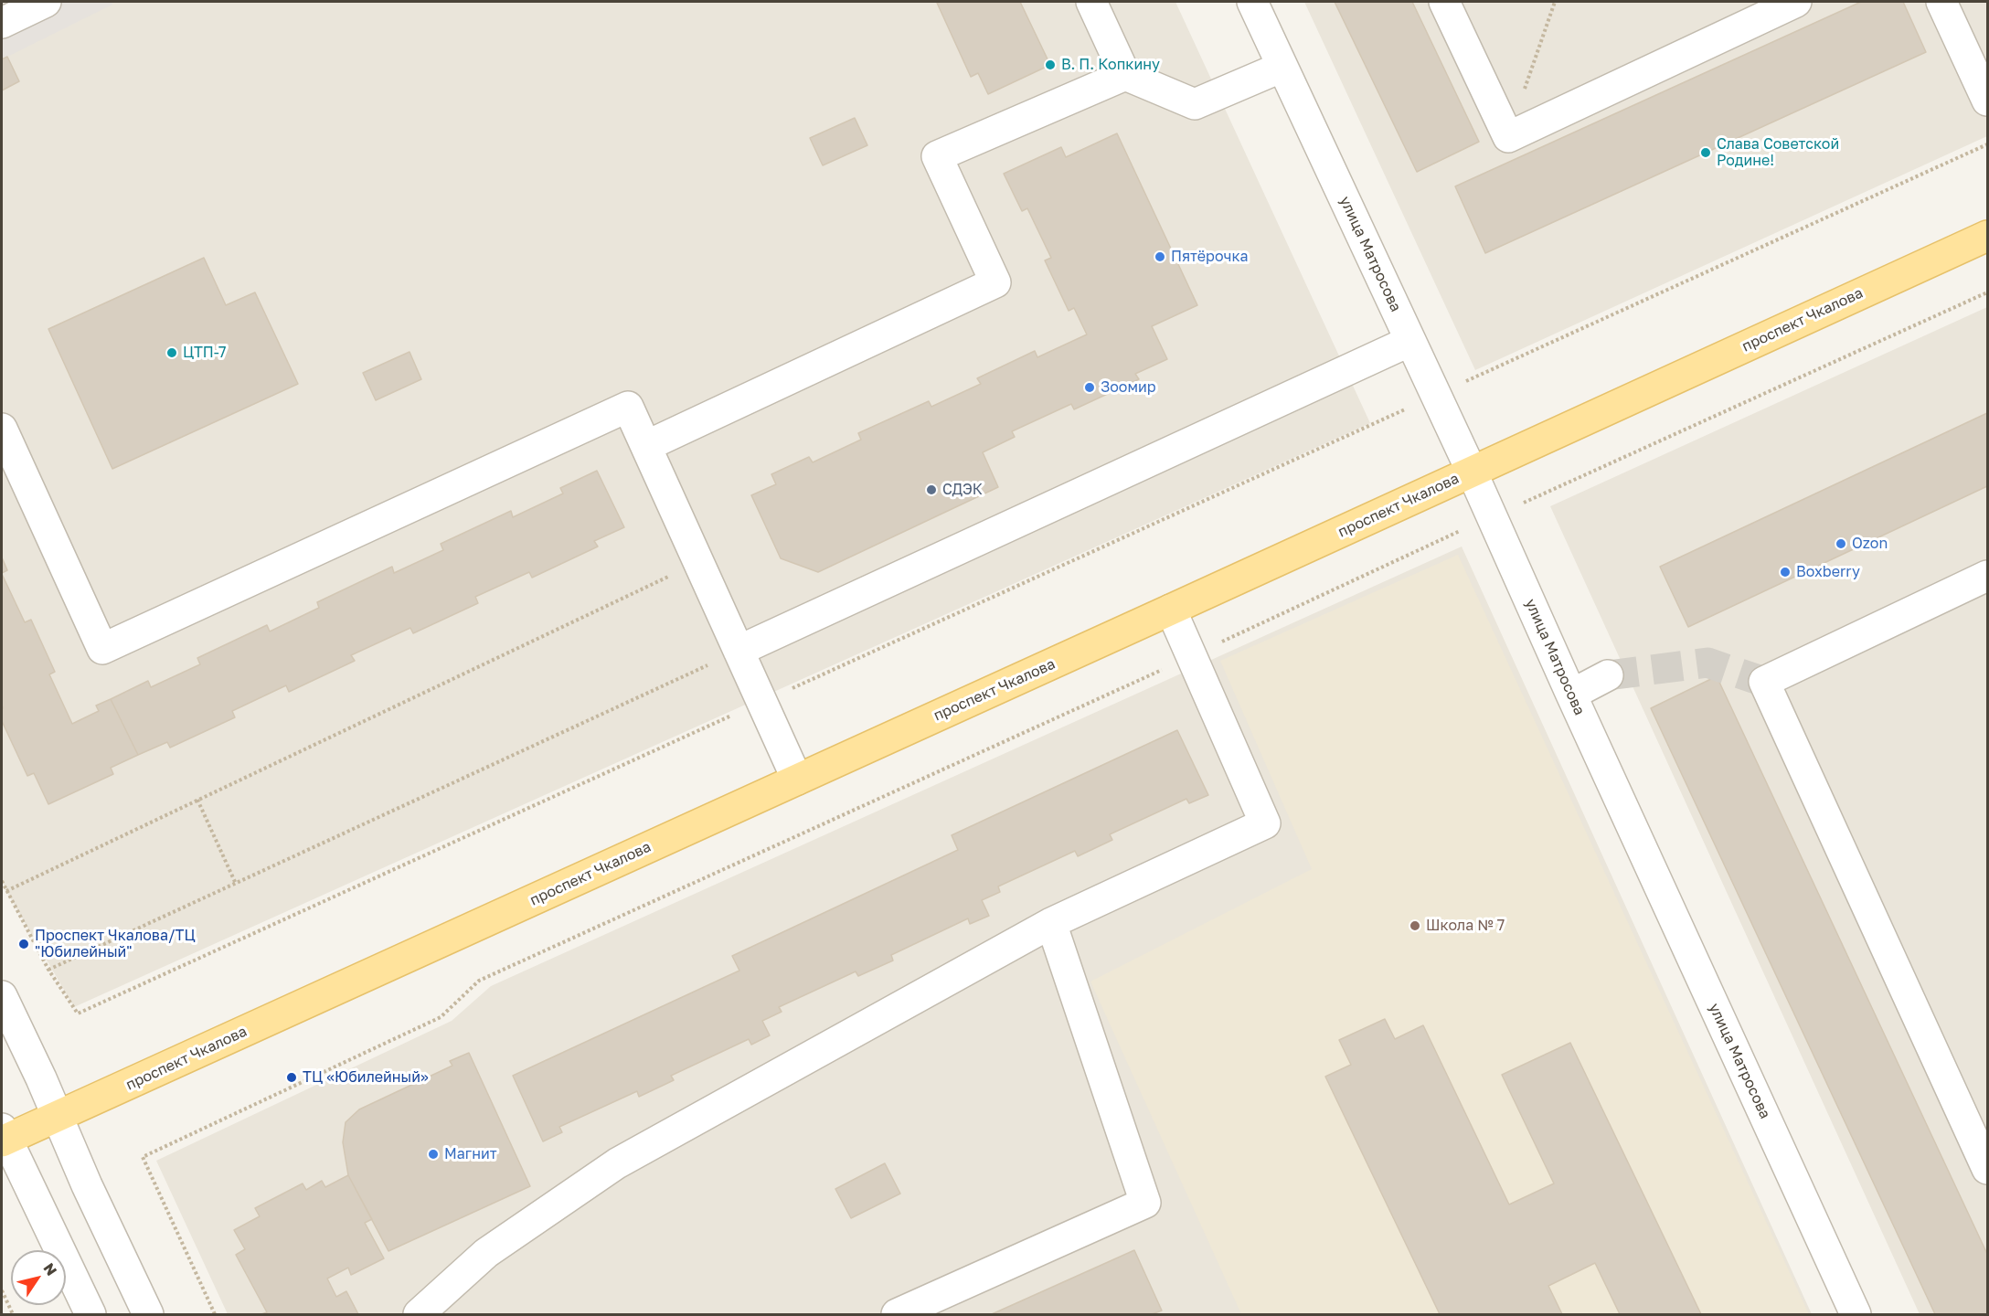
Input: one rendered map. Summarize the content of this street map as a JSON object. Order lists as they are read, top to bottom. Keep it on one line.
{"streets":{"main road":["проспект Чкалова"],"street":["улица Матросова"]},"crossings":[["улица Матросова","проспект Чкалова"]],"places":["В. П. Копкину","Слава Советской Родине!","Пятёрочка","ЦТП-7","Зоомир","СДЭК","Ozon","Boxberry","Школа № 7","Проспект Чкалова/ТЦ \"Юбилейный\"","ТЦ «Юбилейный»","Магнит"],"north":"top right"}
